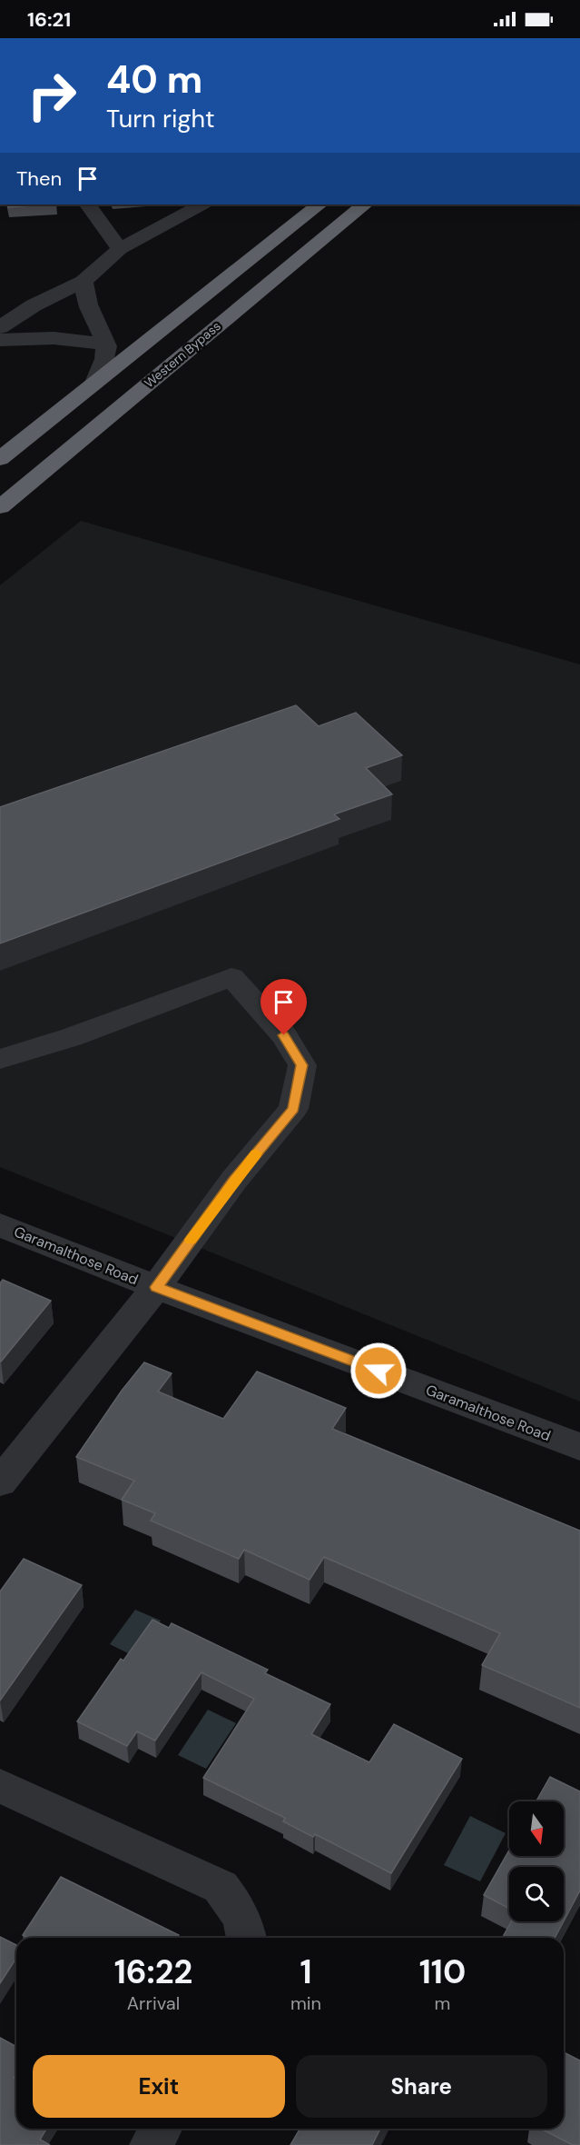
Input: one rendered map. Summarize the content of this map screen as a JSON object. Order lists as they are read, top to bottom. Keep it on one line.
{"streets":{"highway":["Western Bypass"],"street":["Garamalthose Road"]},"north":"bottom","page":{"status":"16:21","turn":["40 m","Turn right"],"then":"Then","eta":["16:22","Arrival","1","min","110","m"],"buttons":["Exit","Share"]}}
